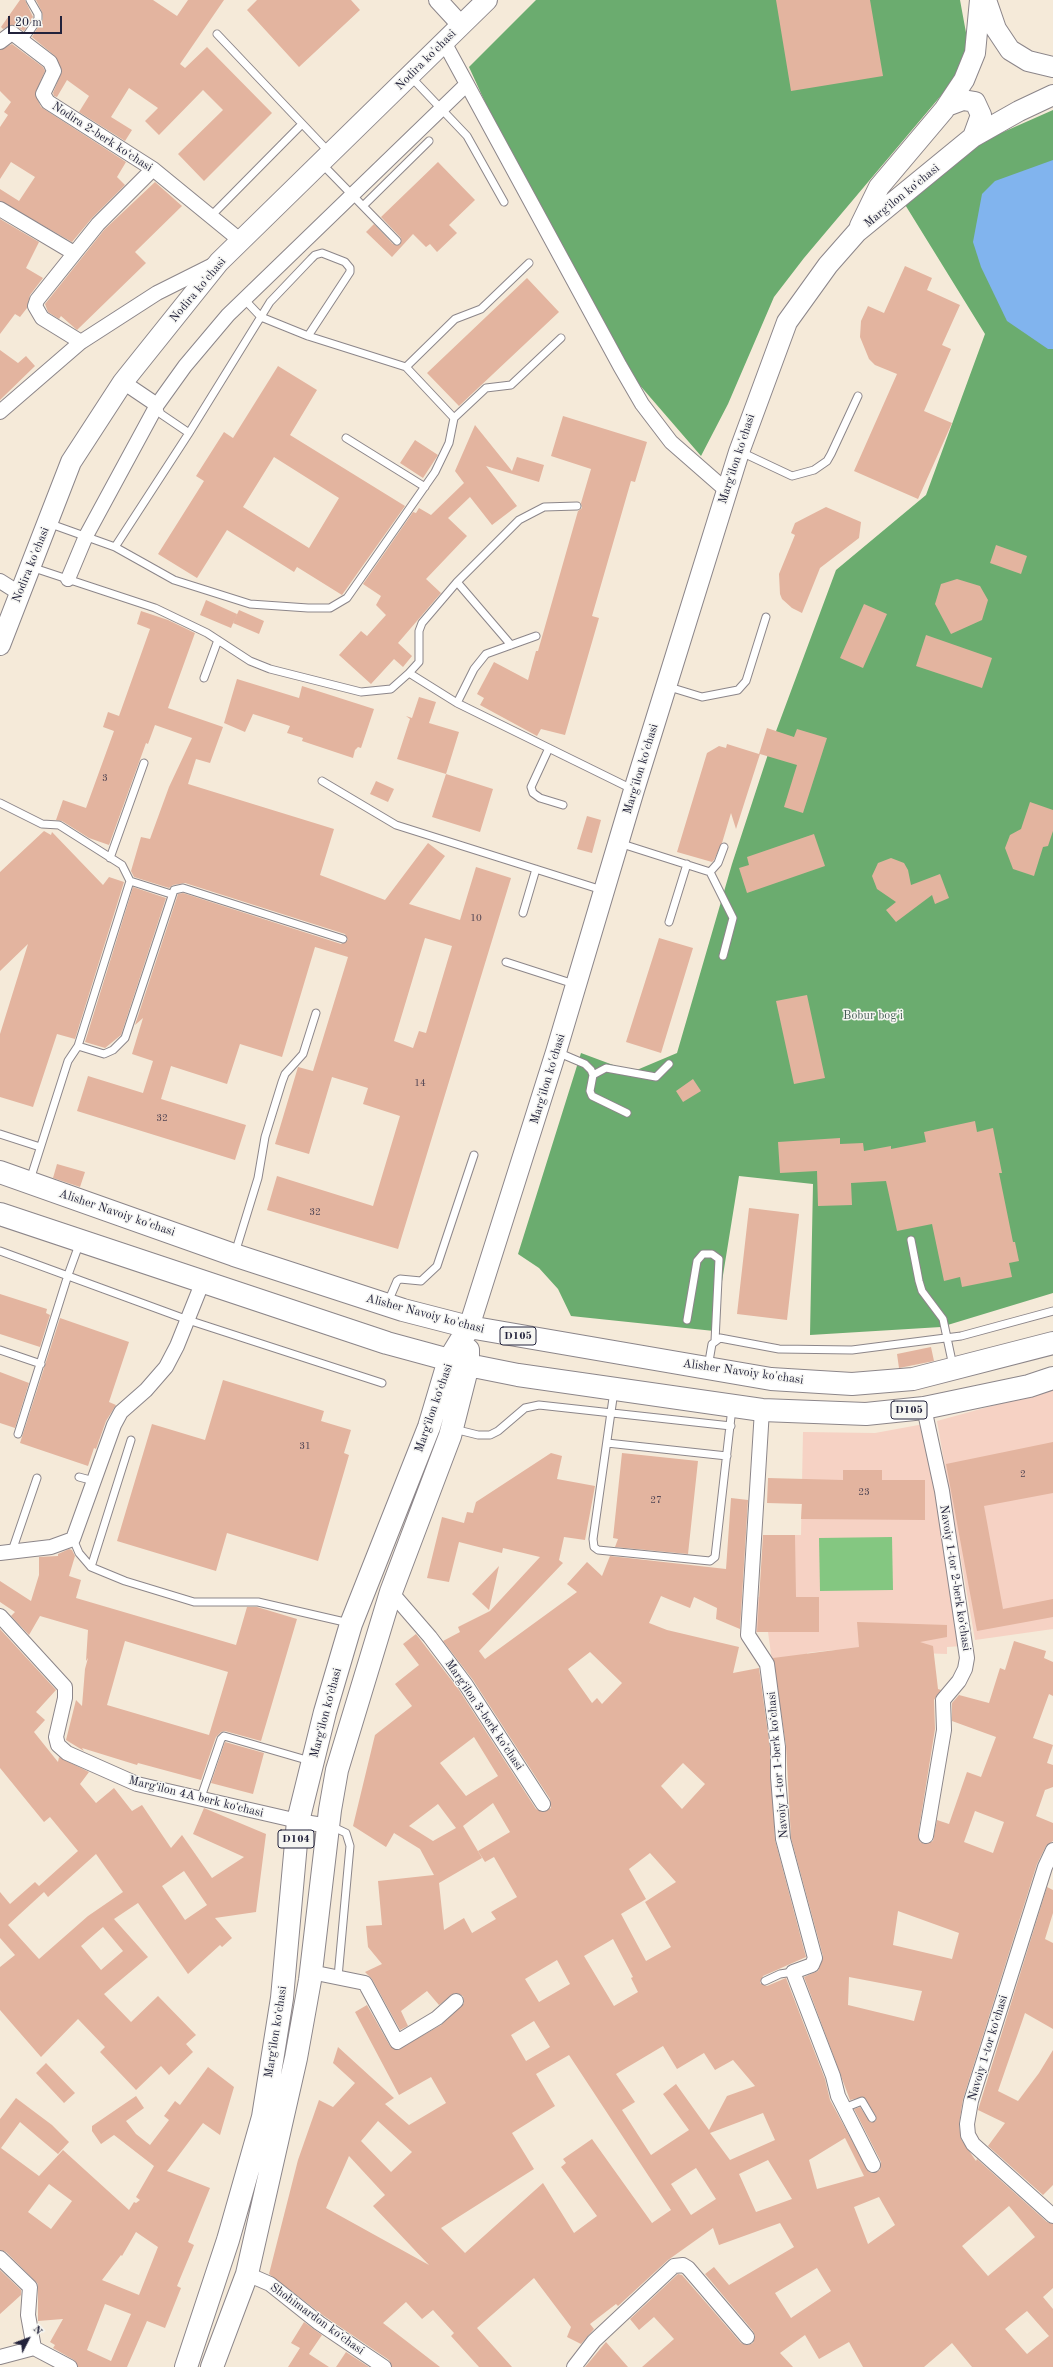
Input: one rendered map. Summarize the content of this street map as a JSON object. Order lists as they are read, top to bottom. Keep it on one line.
{"streets":{"main road":["Nodira ko'chasi","Margʻilon koʻchasi","Marg'ilon ko'chasi","Alisher Navoiy ko'chasi","D105","D104"],"street":["Nodira 2-berk koʻchasi","Navoiy 1-tor 2-berk koʻchasi","Margʻilon 3-berk koʻchasi","Navoiy 1-tor 1-berk koʻchasi","Margʻilon 4А berk koʻchasi","Navoiy 1-tor koʻchasi","Shohimardon koʻchasi"]},"crossings":[["Nodira ko'chasi","Nodira 2-berk koʻchasi"],["Margʻilon koʻchasi","Marg'ilon ko'chasi"],["Margʻilon koʻchasi","Alisher Navoiy ko'chasi"],["Margʻilon koʻchasi","D105"],["Margʻilon koʻchasi","Margʻilon 3-berk koʻchasi"],["Margʻilon koʻchasi","Margʻilon 4А berk koʻchasi"],["Margʻilon koʻchasi","Shohimardon koʻchasi"],["Marg'ilon ko'chasi","Alisher Navoiy ko'chasi"],["D105","Navoiy 1-tor 2-berk koʻchasi"],["D105","Navoiy 1-tor 1-berk koʻchasi"]],"parks":["Bobur bog'i"],"house_numbers":["3","10","14","32","32","31","2","23","27"],"scale_bar":"20 m","north":"top right"}
